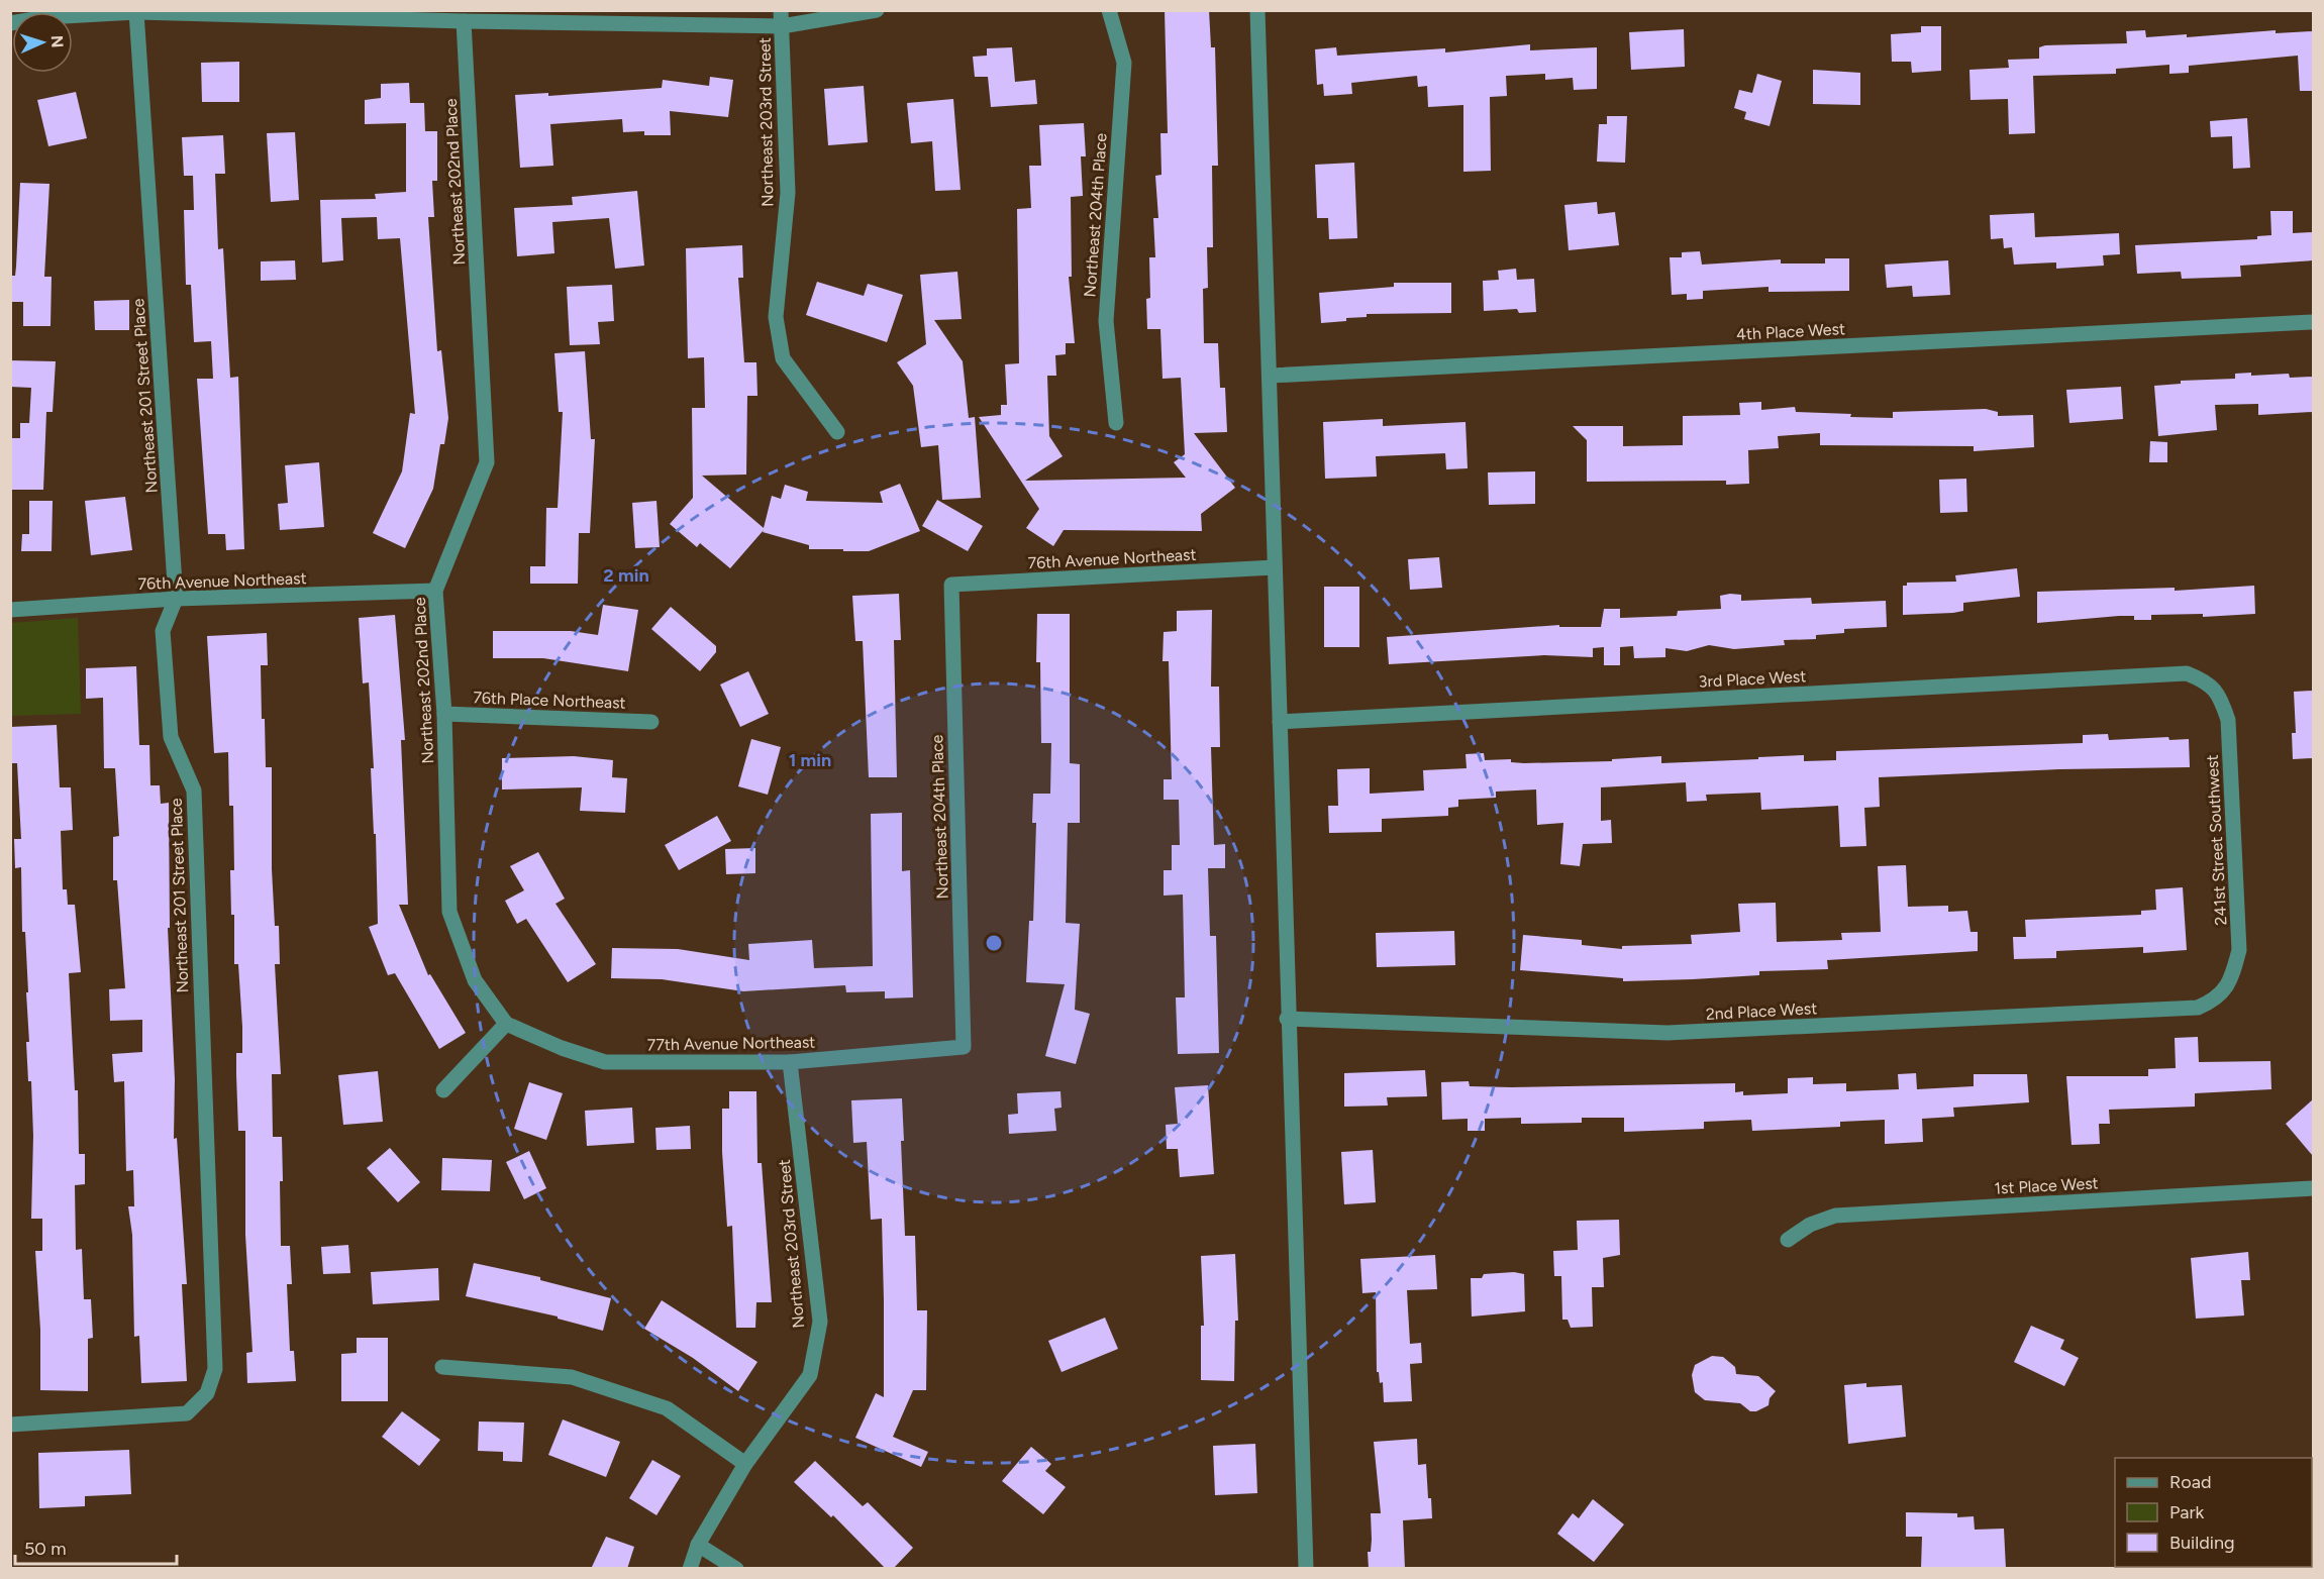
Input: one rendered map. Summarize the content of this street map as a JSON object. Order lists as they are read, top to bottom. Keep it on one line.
{"streets":{"street":["Northeast 203rd Street","Northeast 202nd Place","Northeast 204th Place","4th Place West","Northeast 201 Street Place","76th Avenue Northeast","3rd Place West","76th Place Northeast","241st Street Southwest","2nd Place West","77th Avenue Northeast","1st Place West"]},"crossings":[["Northeast 203rd Street","77th Avenue Northeast"],["Northeast 202nd Place","76th Avenue Northeast"],["Northeast 202nd Place","76th Place Northeast"],["Northeast 202nd Place","77th Avenue Northeast"],["Northeast 204th Place","76th Avenue Northeast"],["Northeast 204th Place","77th Avenue Northeast"],["Northeast 201 Street Place","76th Avenue Northeast"],["3rd Place West","241st Street Southwest"],["241st Street Southwest","2nd Place West"]],"legend":["Road","Park","Building"],"scale_bar":"50 m","north":"right","rings":["2 min","1 min"]}
